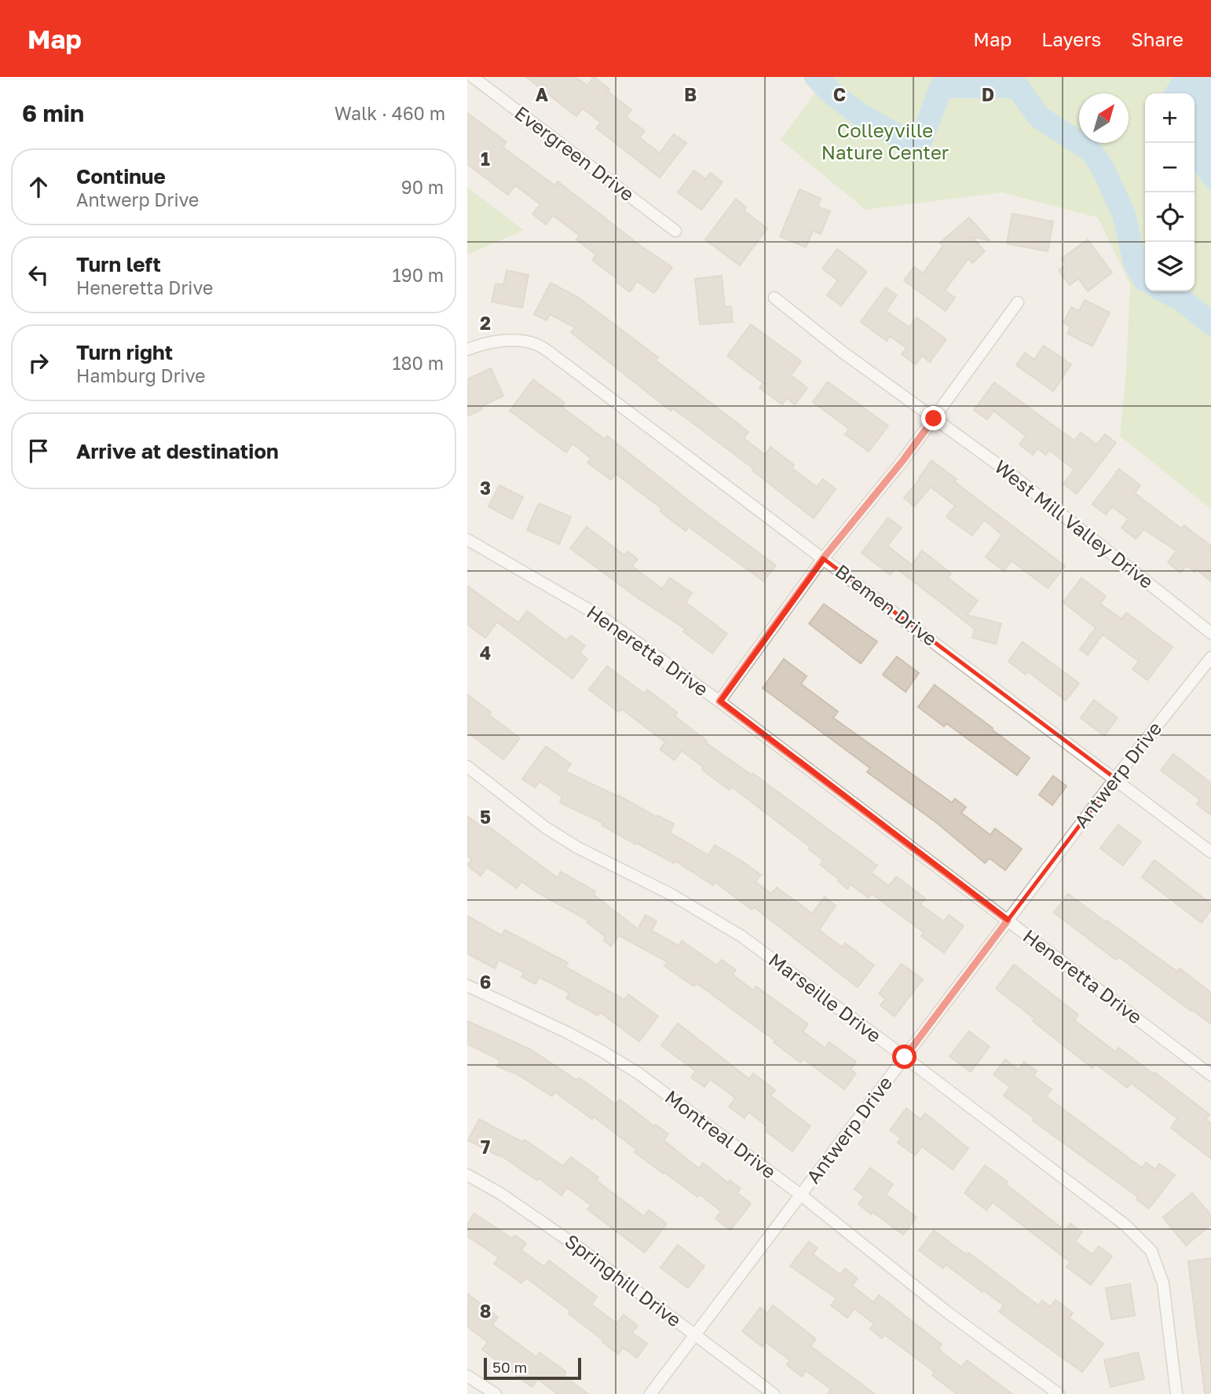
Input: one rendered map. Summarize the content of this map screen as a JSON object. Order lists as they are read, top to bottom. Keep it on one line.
{"streets":{"street":["Evergreen Drive","West Mill Valley Drive","Bremen Drive","Heneretta Drive","Antwerp Drive","Marseille Drive","Montreal Drive","Springhill Drive"]},"crossings":[["Bremen Drive","Antwerp Drive"],["Heneretta Drive","Antwerp Drive"],["Antwerp Drive","Marseille Drive"],["Antwerp Drive","Montreal Drive"],["Antwerp Drive","Springhill Drive"]],"parks":["Colleyville Nature Center"],"scale_bar":"50 m","north":"top right","page":{"header":"Map","nav":["Map","Layers","Share"],"heading":["6 min","Walk · 460 m"],"map_buttons":["+","−"],"list":[["Continue","Antwerp Drive","90 m"],["Turn left","Heneretta Drive","190 m"],["Turn right","Hamburg Drive","180 m"],"Arrive at destination"],"scale":"50 m"},"grid":{"columns":["A","B","C","D"],"rows":["1","2","3","4","5","6","7","8"]}}
